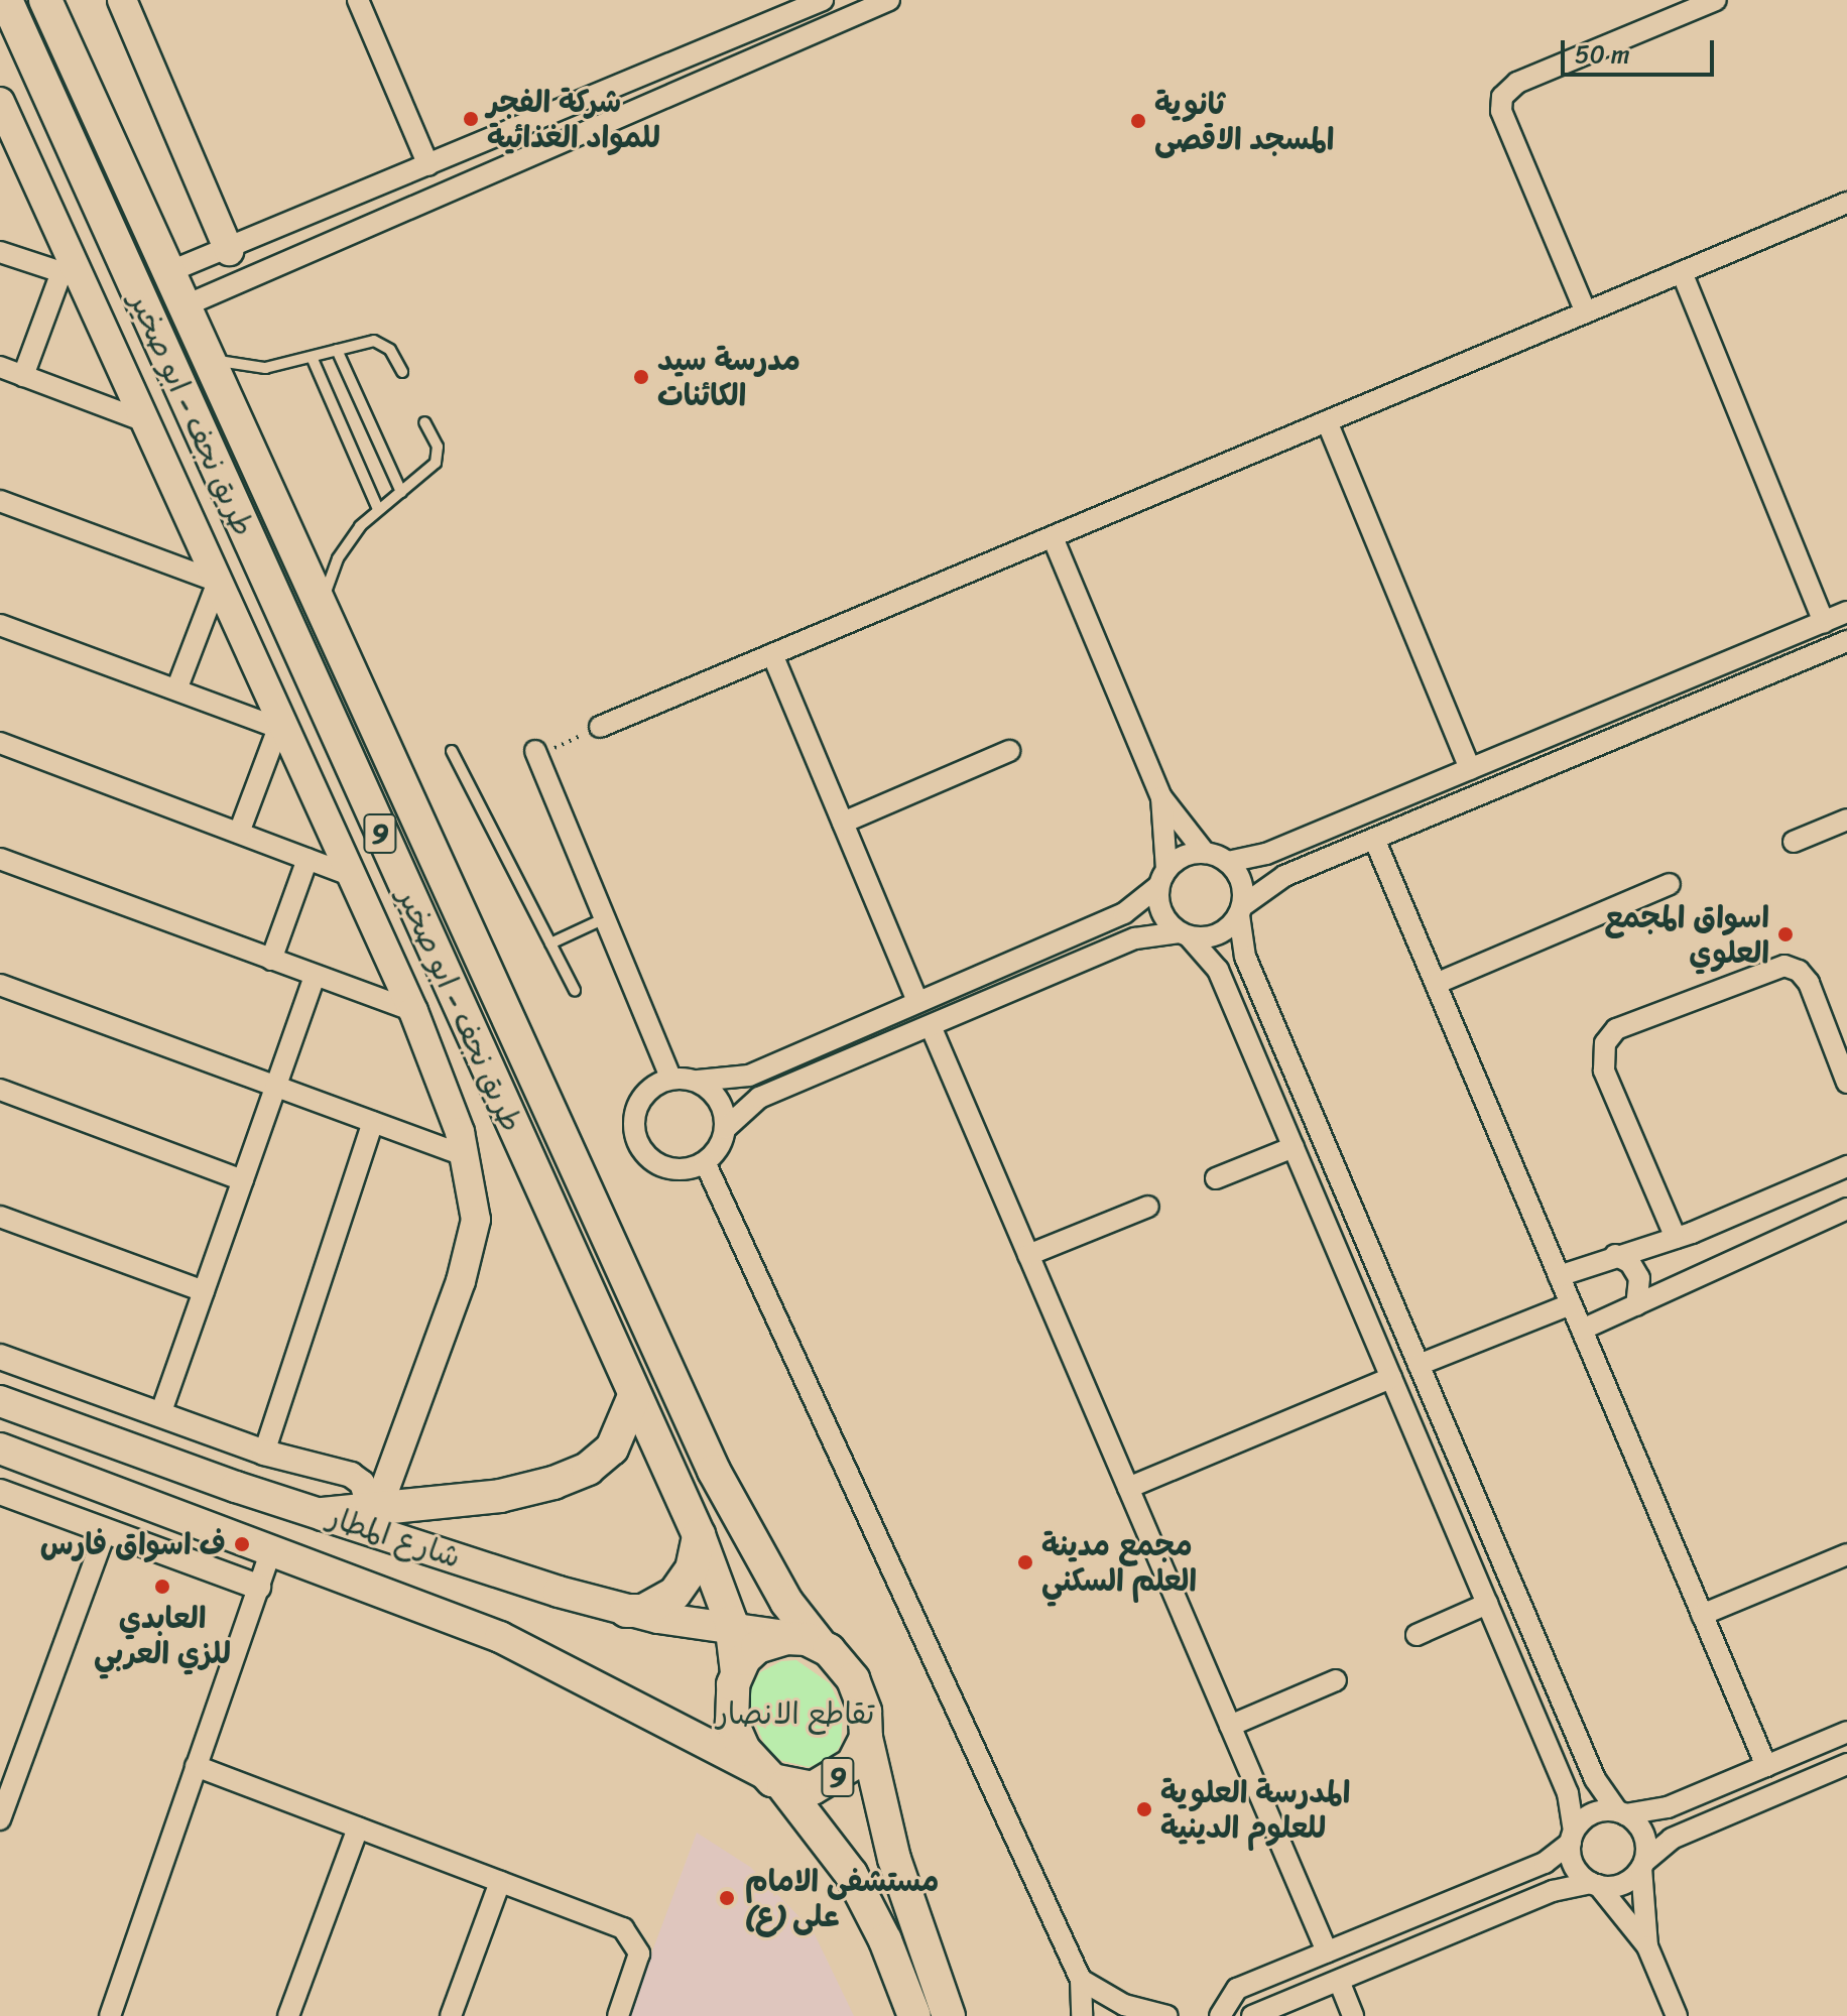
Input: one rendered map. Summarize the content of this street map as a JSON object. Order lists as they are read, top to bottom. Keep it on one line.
{"streets":{"highway":["طريق نجف - ابو صخير","9"],"main road":["شارع المطار"]},"crossings":[["طريق نجف - ابو صخير","9"],["طريق نجف - ابو صخير","شارع المطار"],["9","شارع المطار"]],"parks":["تقاطع الانصار"],"places":["شركة الفجر للمواد الغذائية","ثانوية المسجد الاقصى","مدرسة سيد الكائنات","اسواق المجمع العلوي","ف اسواق فارس","مجمع مدينة العلم السكني","العابدي للزي العربي","المدرسة العلوية للعلوم الدينية","مستشفی الامام علی (ع)"],"scale_bar":"50 m"}
